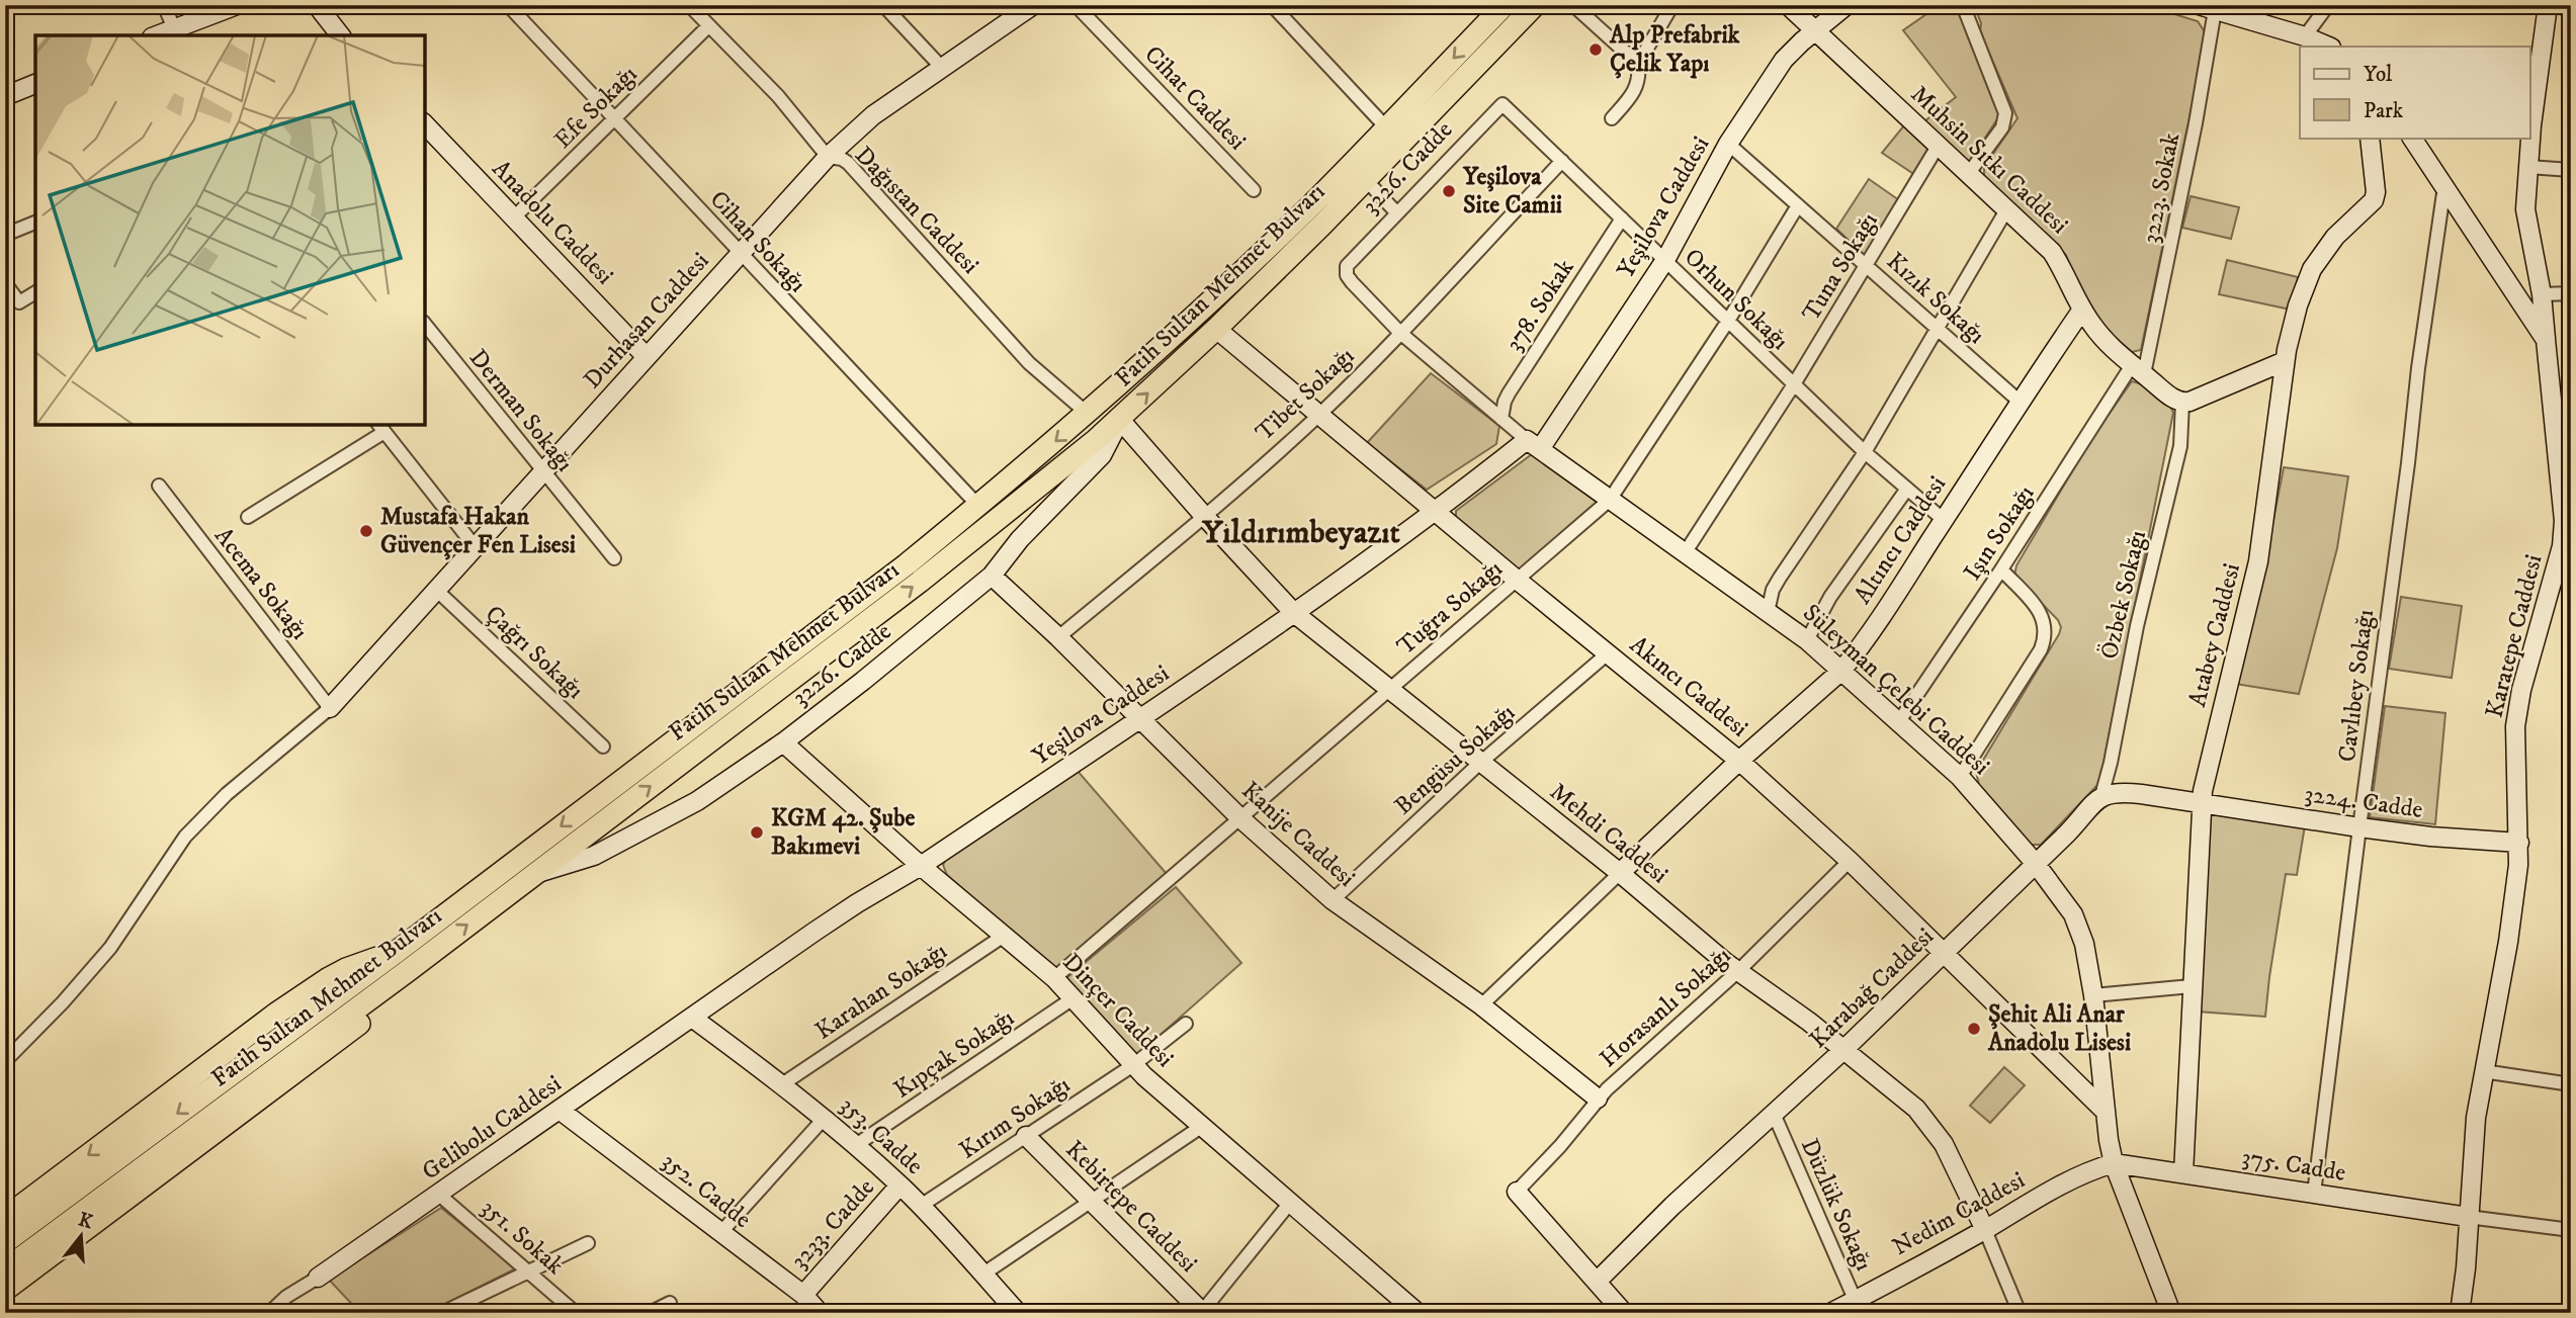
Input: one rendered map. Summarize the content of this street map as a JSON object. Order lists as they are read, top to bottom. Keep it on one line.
{"streets":{"highway":["Fatih Sultan Mehmet Bulvarı"],"street":["Cihat Caddesi","Efe Sokağı","Muhsin Sıtkı Caddesi","3226. Cadde","3223. Sokak","Yeşilova Caddesi","Dağıstan Caddesi","Anadolu Caddesi","Cihan Sokağı","Tuna Sokağı","Kızık Sokağı","Orhun Sokağı","378. Sokak","Durhasan Caddesi","Tibet Sokağı","Derman Sokağı","Işın Sokağı","Altıncı Caddesi","Acema Sokağı","Özbek Sokağı","Tuğra Sokağı","Atabey Caddesi","Karatepe Caddesi","Çağrı Sokağı","Cavlıbey Sokağı","Akıncı Caddesi","Süleyman Çelebi Caddesi","Bengüsu Sokağı","3224. Cadde","Mehdi Caddesi","Kanije Caddesi","Karabağ Caddesi","Karahan Sokağı","Horasanlı Sokağı","Dinçer Caddesi","Kıpçak Sokağı","Kırım Sokağı","Gelibolu Caddesi","353. Cadde","375. Cadde","352. Cadde","Düzlük Sokağı","Kebirtepe Caddesi","Nedim Caddesi","3233. Cadde","351. Sokak"]},"crossings":[["Efe Sokağı","Dağıstan Caddesi"],["Efe Sokağı","Anadolu Caddesi"],["Efe Sokağı","Cihan Sokağı"],["Muhsin Sıtkı Caddesi","3223. Sokak"],["Muhsin Sıtkı Caddesi","Yeşilova Caddesi"],["Muhsin Sıtkı Caddesi","Tuna Sokağı"],["Muhsin Sıtkı Caddesi","Işın Sokağı"],["Muhsin Sıtkı Caddesi","Altıncı Caddesi"],["Muhsin Sıtkı Caddesi","Özbek Sokağı"],["3226. Cadde","Fatih Sultan Mehmet Bulvarı"],["3226. Cadde","Orhun Sokağı"],["3226. Cadde","Süleyman Çelebi Caddesi"],["3226. Cadde","Mehdi Caddesi"],["3226. Cadde","Kanije Caddesi"],["3226. Cadde","Dinçer Caddesi"],["3223. Sokak","Işın Sokağı"],["Yeşilova Caddesi","Kızık Sokağı"],["Yeşilova Caddesi","Orhun Sokağı"],["Yeşilova Caddesi","Akıncı Caddesi"],["Yeşilova Caddesi","Süleyman Çelebi Caddesi"],["Yeşilova Caddesi","Mehdi Caddesi"],["Yeşilova Caddesi","Kanije Caddesi"],["Yeşilova Caddesi","Dinçer Caddesi"],["Yeşilova Caddesi","Gelibolu Caddesi"],["Yeşilova Caddesi","353. Cadde"],["Dağıstan Caddesi","Fatih Sultan Mehmet Bulvarı"],["Dağıstan Caddesi","Durhasan Caddesi"],["Anadolu Caddesi","Durhasan Caddesi"],["Cihan Sokağı","Fatih Sultan Mehmet Bulvarı"],["Cihan Sokağı","Durhasan Caddesi"],["Tuna Sokağı","Kızık Sokağı"],["Tuna Sokağı","Orhun Sokağı"],["Tuna Sokağı","Süleyman Çelebi Caddesi"],["Fatih Sultan Mehmet Bulvarı","Akıncı Caddesi"],["Fatih Sultan Mehmet Bulvarı","Mehdi Caddesi"],["Kızık Sokağı","Altıncı Caddesi"],["Kızık Sokağı","Tuğra Sokağı"],["Orhun Sokağı","378. Sokak"],["Orhun Sokağı","Tibet Sokağı"],["Orhun Sokağı","Altıncı Caddesi"],["Orhun Sokağı","Tuğra Sokağı"],["378. Sokak","Süleyman Çelebi Caddesi"],["Durhasan Caddesi","Derman Sokağı"],["Durhasan Caddesi","Acema Sokağı"],["Durhasan Caddesi","Çağrı Sokağı"],["Tibet Sokağı","Akıncı Caddesi"],["Tibet Sokağı","Süleyman Çelebi Caddesi"],["Tibet Sokağı","Mehdi Caddesi"],["Tibet Sokağı","Kanije Caddesi"],["Işın Sokağı","Süleyman Çelebi Caddesi"],["Altıncı Caddesi","Akıncı Caddesi"],["Altıncı Caddesi","Süleyman Çelebi Caddesi"],["Altıncı Caddesi","Mehdi Caddesi"],["Altıncı Caddesi","Kanije Caddesi"],["Özbek Sokağı","Karabağ Caddesi"],["Tuğra Sokağı","Akıncı Caddesi"],["Tuğra Sokağı","Süleyman Çelebi Caddesi"],["Tuğra Sokağı","Mehdi Caddesi"],["Tuğra Sokağı","Kanije Caddesi"],["Tuğra Sokağı","Dinçer Caddesi"],["Atabey Caddesi","3224. Cadde"],["Atabey Caddesi","375. Cadde"],["Karatepe Caddesi","Cavlıbey Sokağı"],["Karatepe Caddesi","3224. Cadde"],["Karatepe Caddesi","375. Cadde"],["Cavlıbey Sokağı","3224. Cadde"],["Cavlıbey Sokağı","375. Cadde"],["Akıncı Caddesi","Süleyman Çelebi Caddesi"],["Akıncı Caddesi","Bengüsu Sokağı"],["Akıncı Caddesi","Karabağ Caddesi"],["Akıncı Caddesi","Horasanlı Sokağı"],["Süleyman Çelebi Caddesi","Karabağ Caddesi"],["Süleyman Çelebi Caddesi","375. Cadde"],["Süleyman Çelebi Caddesi","Nedim Caddesi"],["Bengüsu Sokağı","Mehdi Caddesi"],["Bengüsu Sokağı","Kanije Caddesi"],["Mehdi Caddesi","Karabağ Caddesi"],["Mehdi Caddesi","Horasanlı Sokağı"],["Mehdi Caddesi","Nedim Caddesi"],["Kanije Caddesi","Horasanlı Sokağı"],["Karabağ Caddesi","Düzlük Sokağı"],["Karahan Sokağı","Dinçer Caddesi"],["Karahan Sokağı","353. Cadde"],["Dinçer Caddesi","Kıpçak Sokağı"],["Dinçer Caddesi","Kırım Sokağı"],["Kıpçak Sokağı","353. Cadde"],["Kırım Sokağı","353. Cadde"],["Kırım Sokağı","Kebirtepe Caddesi"],["Gelibolu Caddesi","353. Cadde"],["Gelibolu Caddesi","352. Cadde"],["Gelibolu Caddesi","351. Sokak"],["353. Cadde","3233. Cadde"],["375. Cadde","Nedim Caddesi"],["352. Cadde","3233. Cadde"],["Düzlük Sokağı","Nedim Caddesi"]],"districts":["Yıldırımbeyazıt"],"places":["Alp Prefabrik Çelik Yapı","Yeşilova Site Camii","Mustafa Hakan Güvençer Fen Lisesi","KGM 42. Şube Bakımevi","Şehit Ali Anar Anadolu Lisesi"],"legend":["Yol","Park"],"north":"top"}
